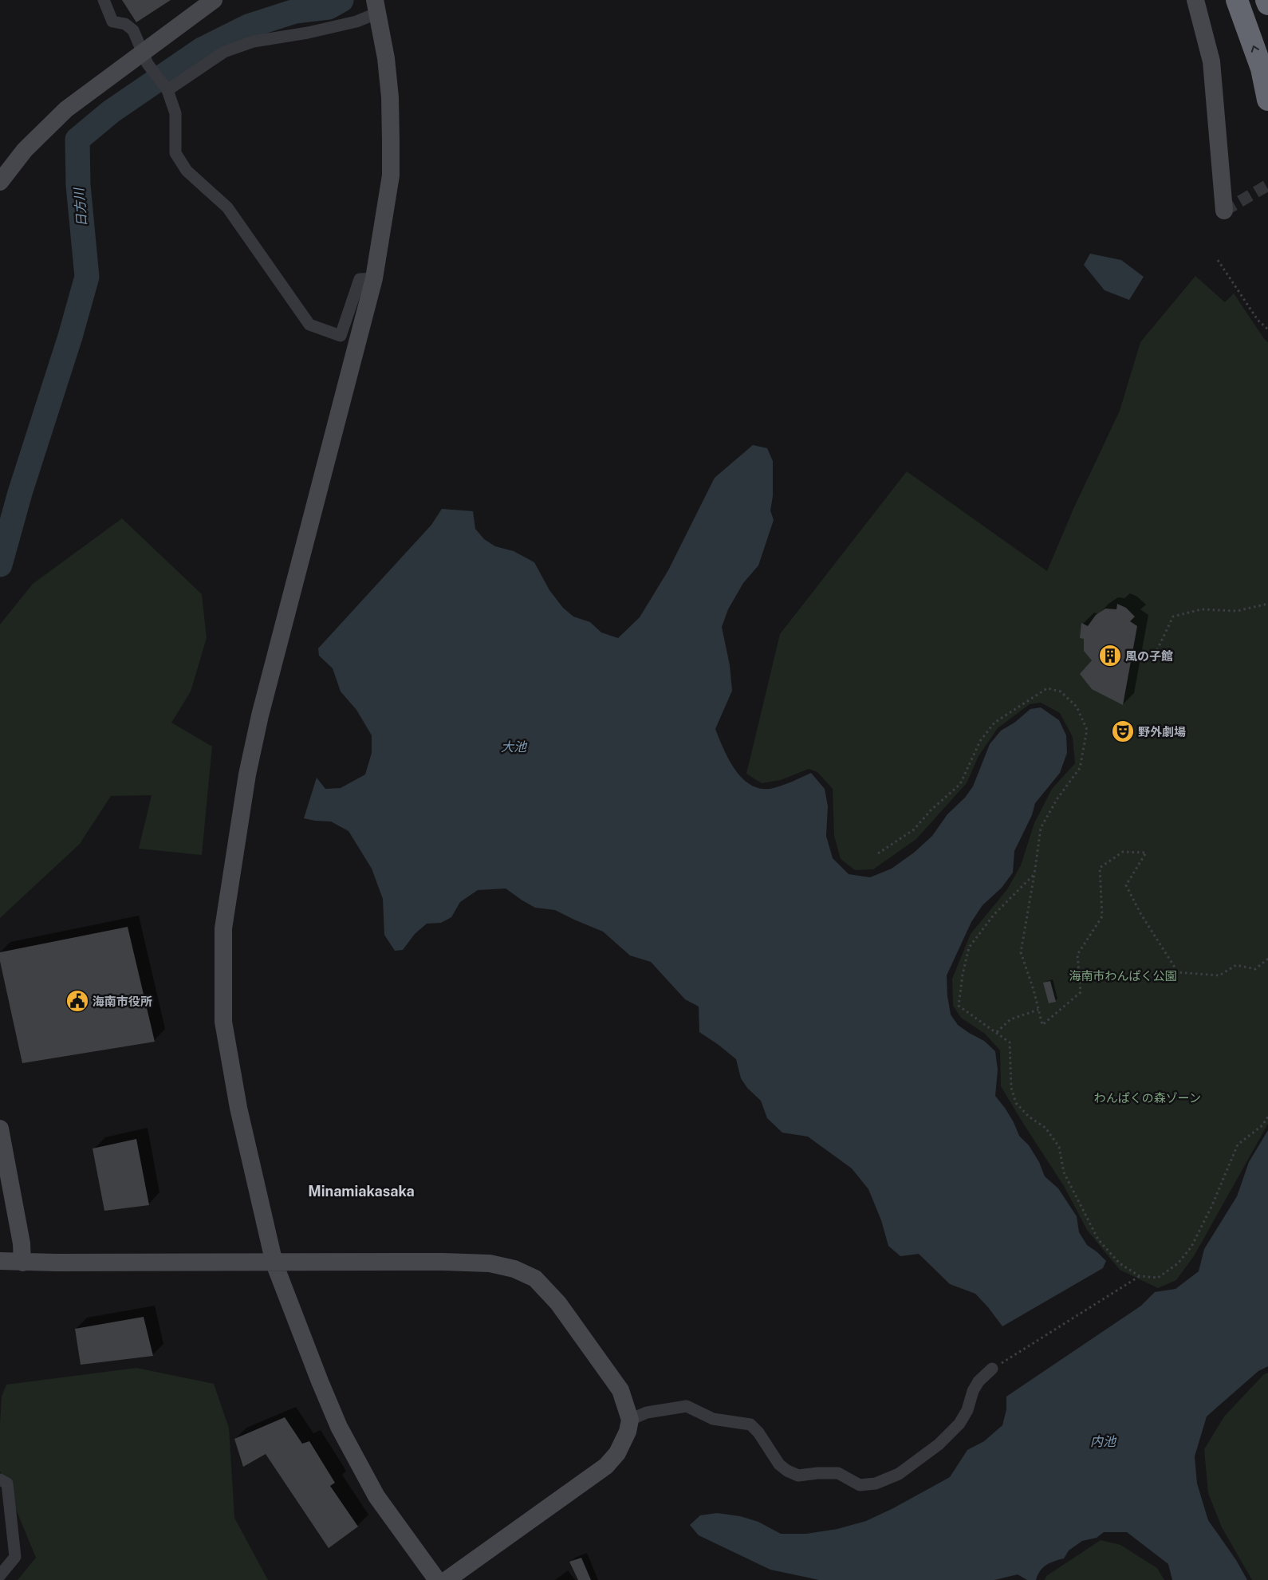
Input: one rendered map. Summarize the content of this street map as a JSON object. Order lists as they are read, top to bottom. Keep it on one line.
{"districts":["Minamiakasaka"],"water":["日方川","大池","内池"],"parks":["海南市わんぱく公園","わんぱくの森ゾーン"],"places":{"building":["風の子館"],"theatre":["野外劇場"],"public building":["海南市役所"]}}
